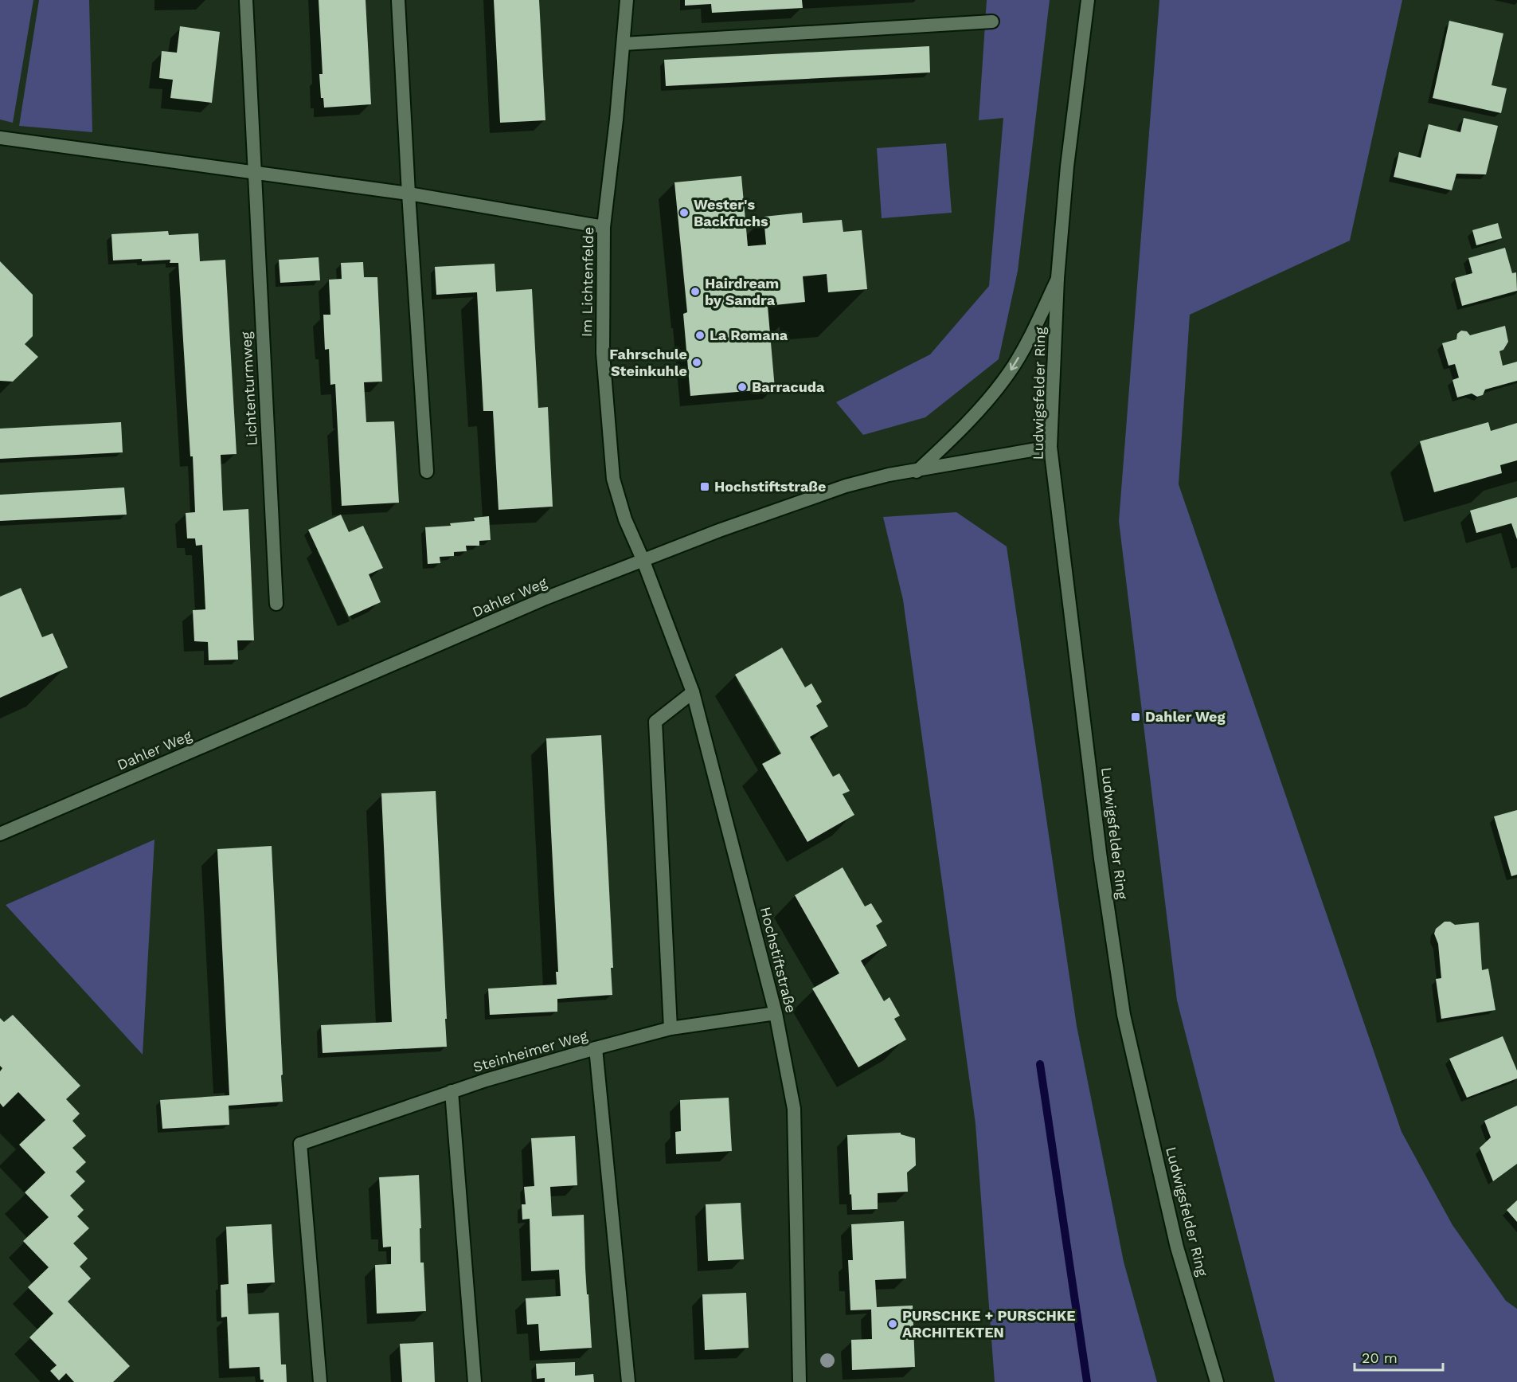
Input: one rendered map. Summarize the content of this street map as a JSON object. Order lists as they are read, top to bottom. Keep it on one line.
{"streets":{"street":["Im Lichtenfelde","Lichtenturmweg","Ludwigsfelder Ring","Dahler Weg","Hochstiftstraße","Steinheimer Weg"]},"crossings":[["Im Lichtenfelde","Dahler Weg"],["Im Lichtenfelde","Hochstiftstraße"],["Ludwigsfelder Ring","Dahler Weg"],["Dahler Weg","Hochstiftstraße"],["Hochstiftstraße","Steinheimer Weg"]],"places":{"other":["Wester's Backfuchs","Hairdream by Sandra","La Romana","Fahrschule Steinkuhle","Barracuda","PURSCHKE + PURSCHKE ARCHITEKTEN"],"transit":["Hochstiftstraße","Dahler Weg"]},"scale_bar":"20 m"}
